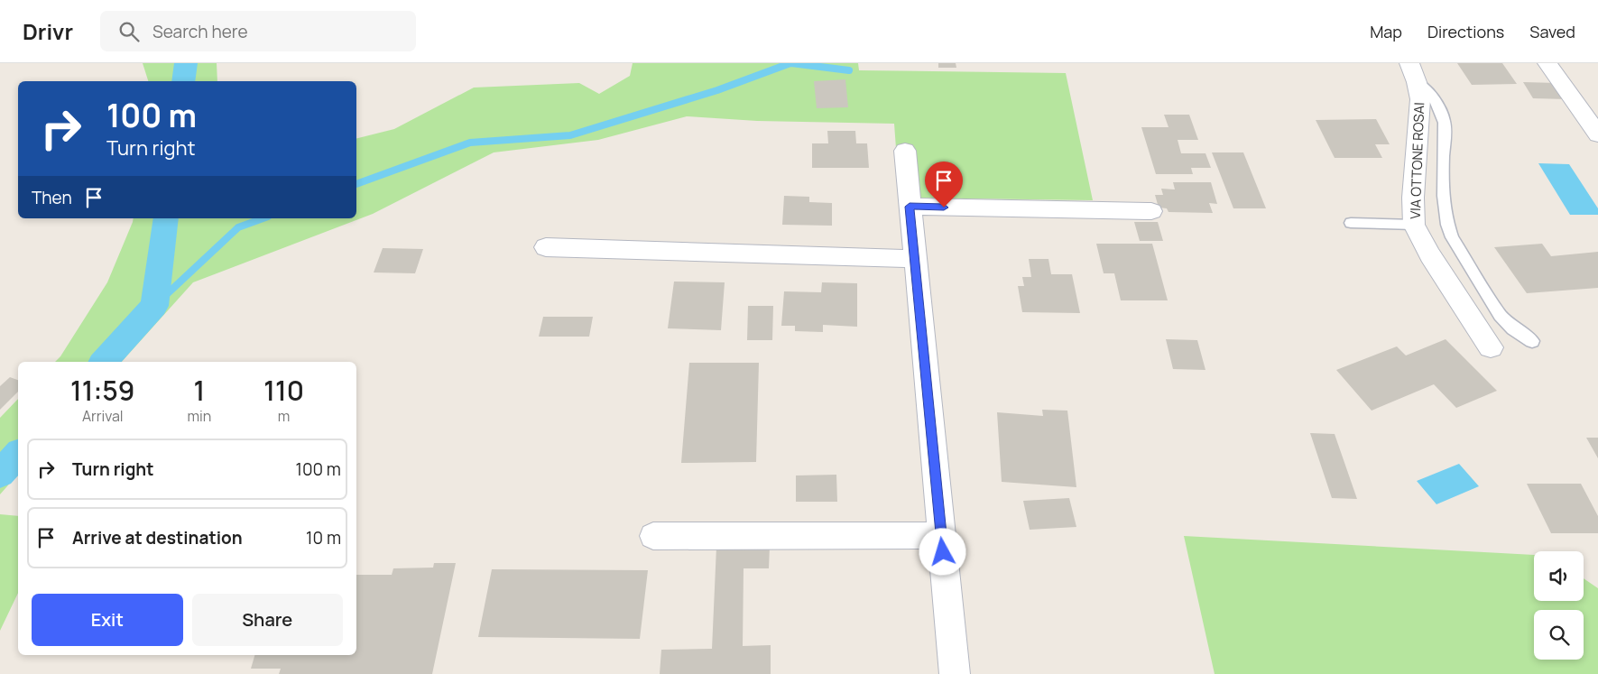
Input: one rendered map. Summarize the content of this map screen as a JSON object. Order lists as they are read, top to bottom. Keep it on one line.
{"streets":{"street":["VIA OTTONE ROSAI"]},"page":{"header":"Drivr","search":"Search here","nav":["Map","Directions","Saved"],"turn":["100 m","Turn right"],"then":"Then","eta":["11:59","Arrival","1","min","110","m"],"list":[{"name":"Turn right","value":"100 m"},{"name":"Arrive at destination","value":"10 m"}],"buttons":["Exit","Share"]}}
